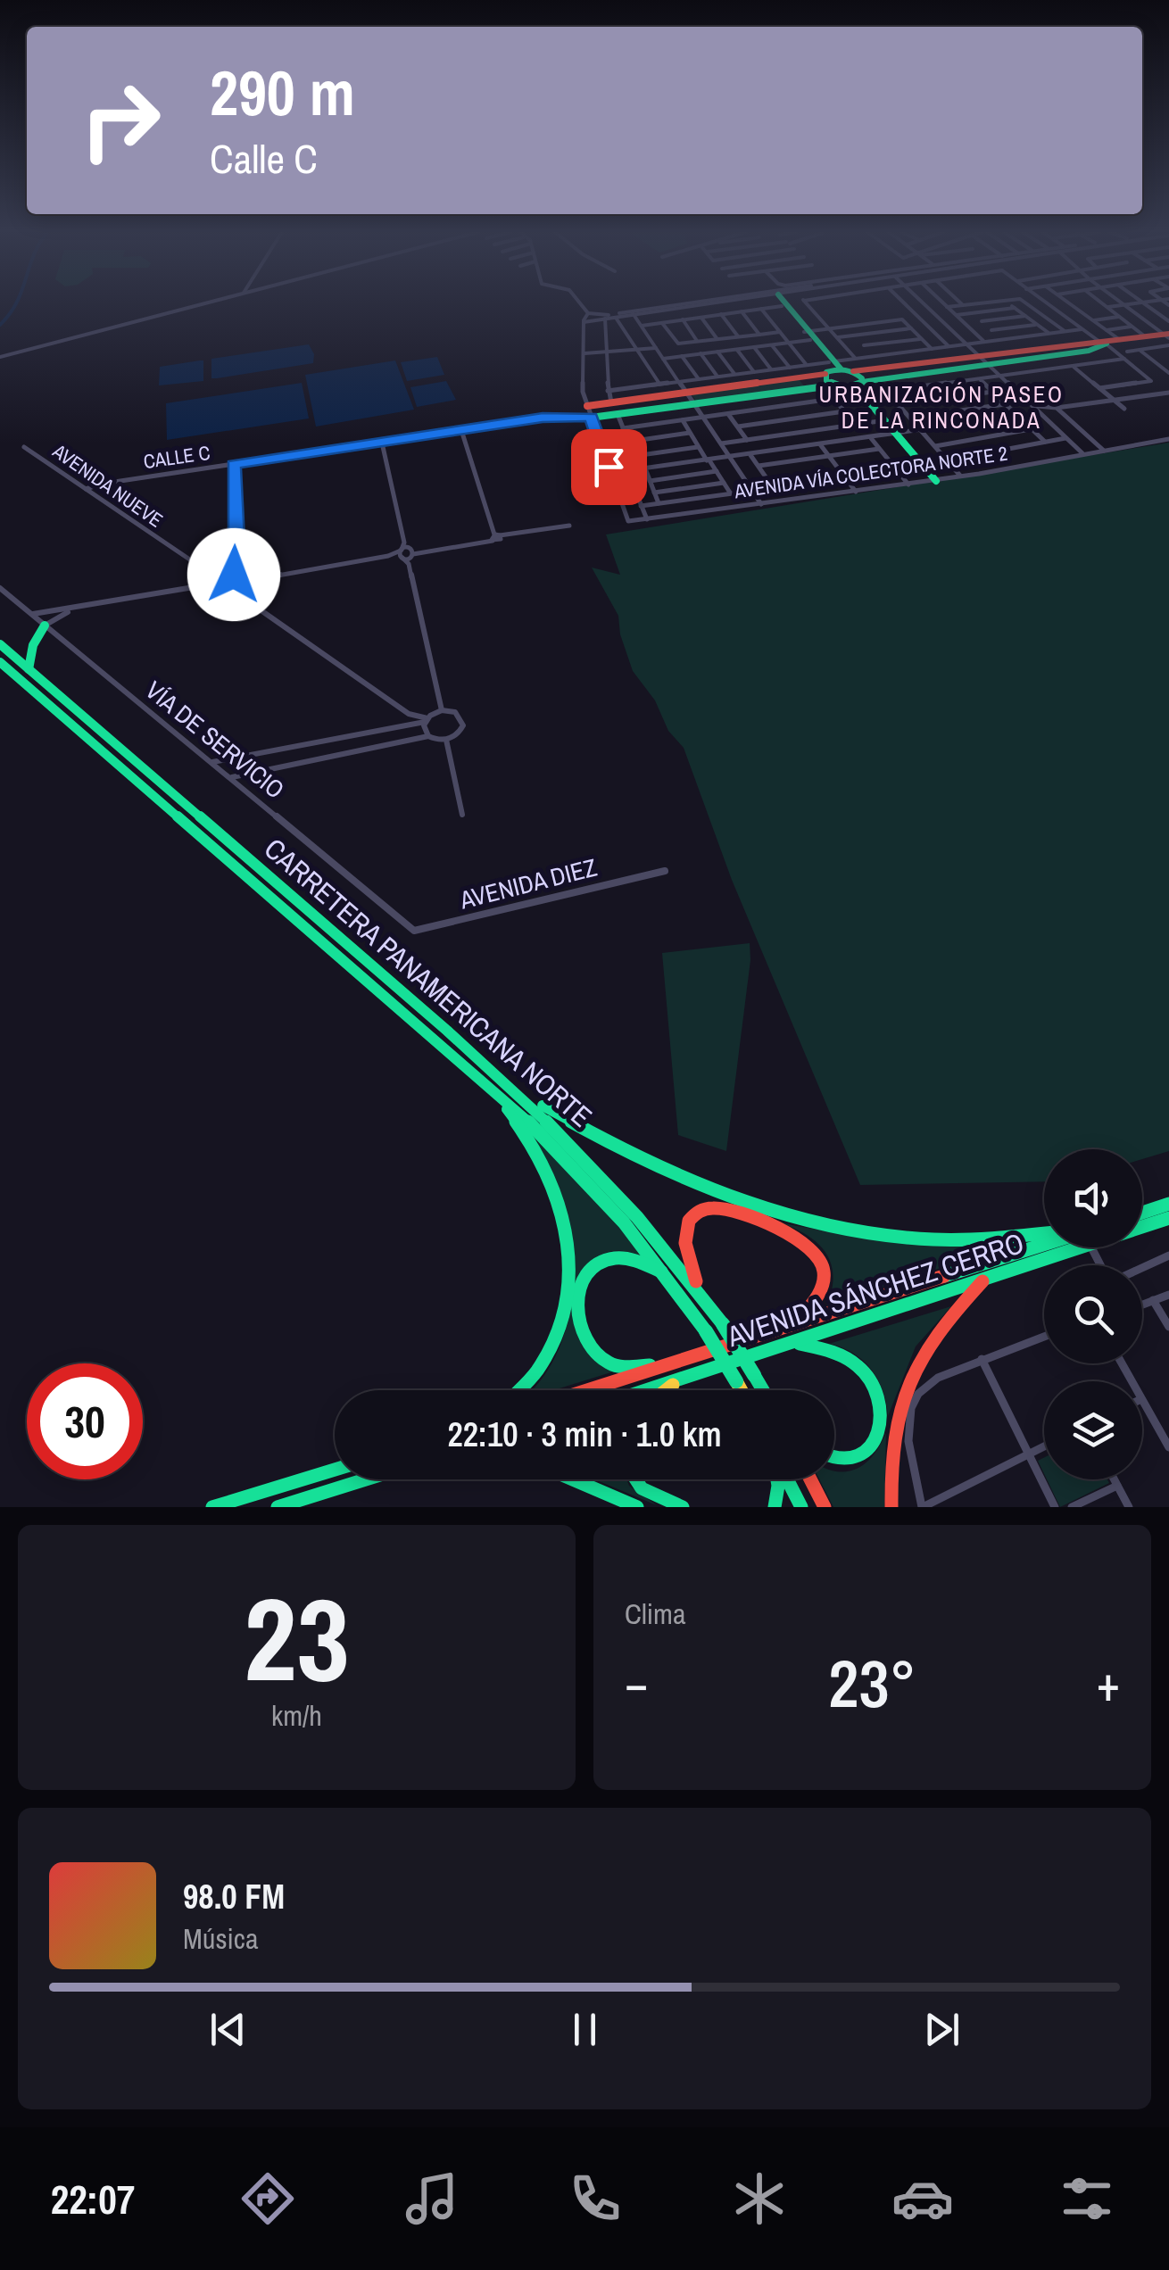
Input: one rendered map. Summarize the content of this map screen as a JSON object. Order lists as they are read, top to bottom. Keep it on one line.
{"streets":{"main road":["CARRETERA PANAMERICANA NORTE","AVENIDA SÁNCHEZ CERRO"],"street":["CALLE C","AVENIDA VÍA COLECTORA NORTE 2","AVENIDA NUEVE","VÍA DE SERVICIO","AVENIDA DIEZ"]},"crossings":[["CALLE C","AVENIDA NUEVE"],["VÍA DE SERVICIO","AVENIDA DIEZ"]],"districts":["URBANIZACIÓN PASEO DE LA RINCONADA"],"page":{"turn":["290 m","Calle C"],"limit":"30","trip":"22:10 · 3 min · 1.0 km","tile":[["23","km/h"],"Clima"],"heat":["−","23°","+"],"song":["98.0 FM","Música"],"tabs":"22:07"}}
